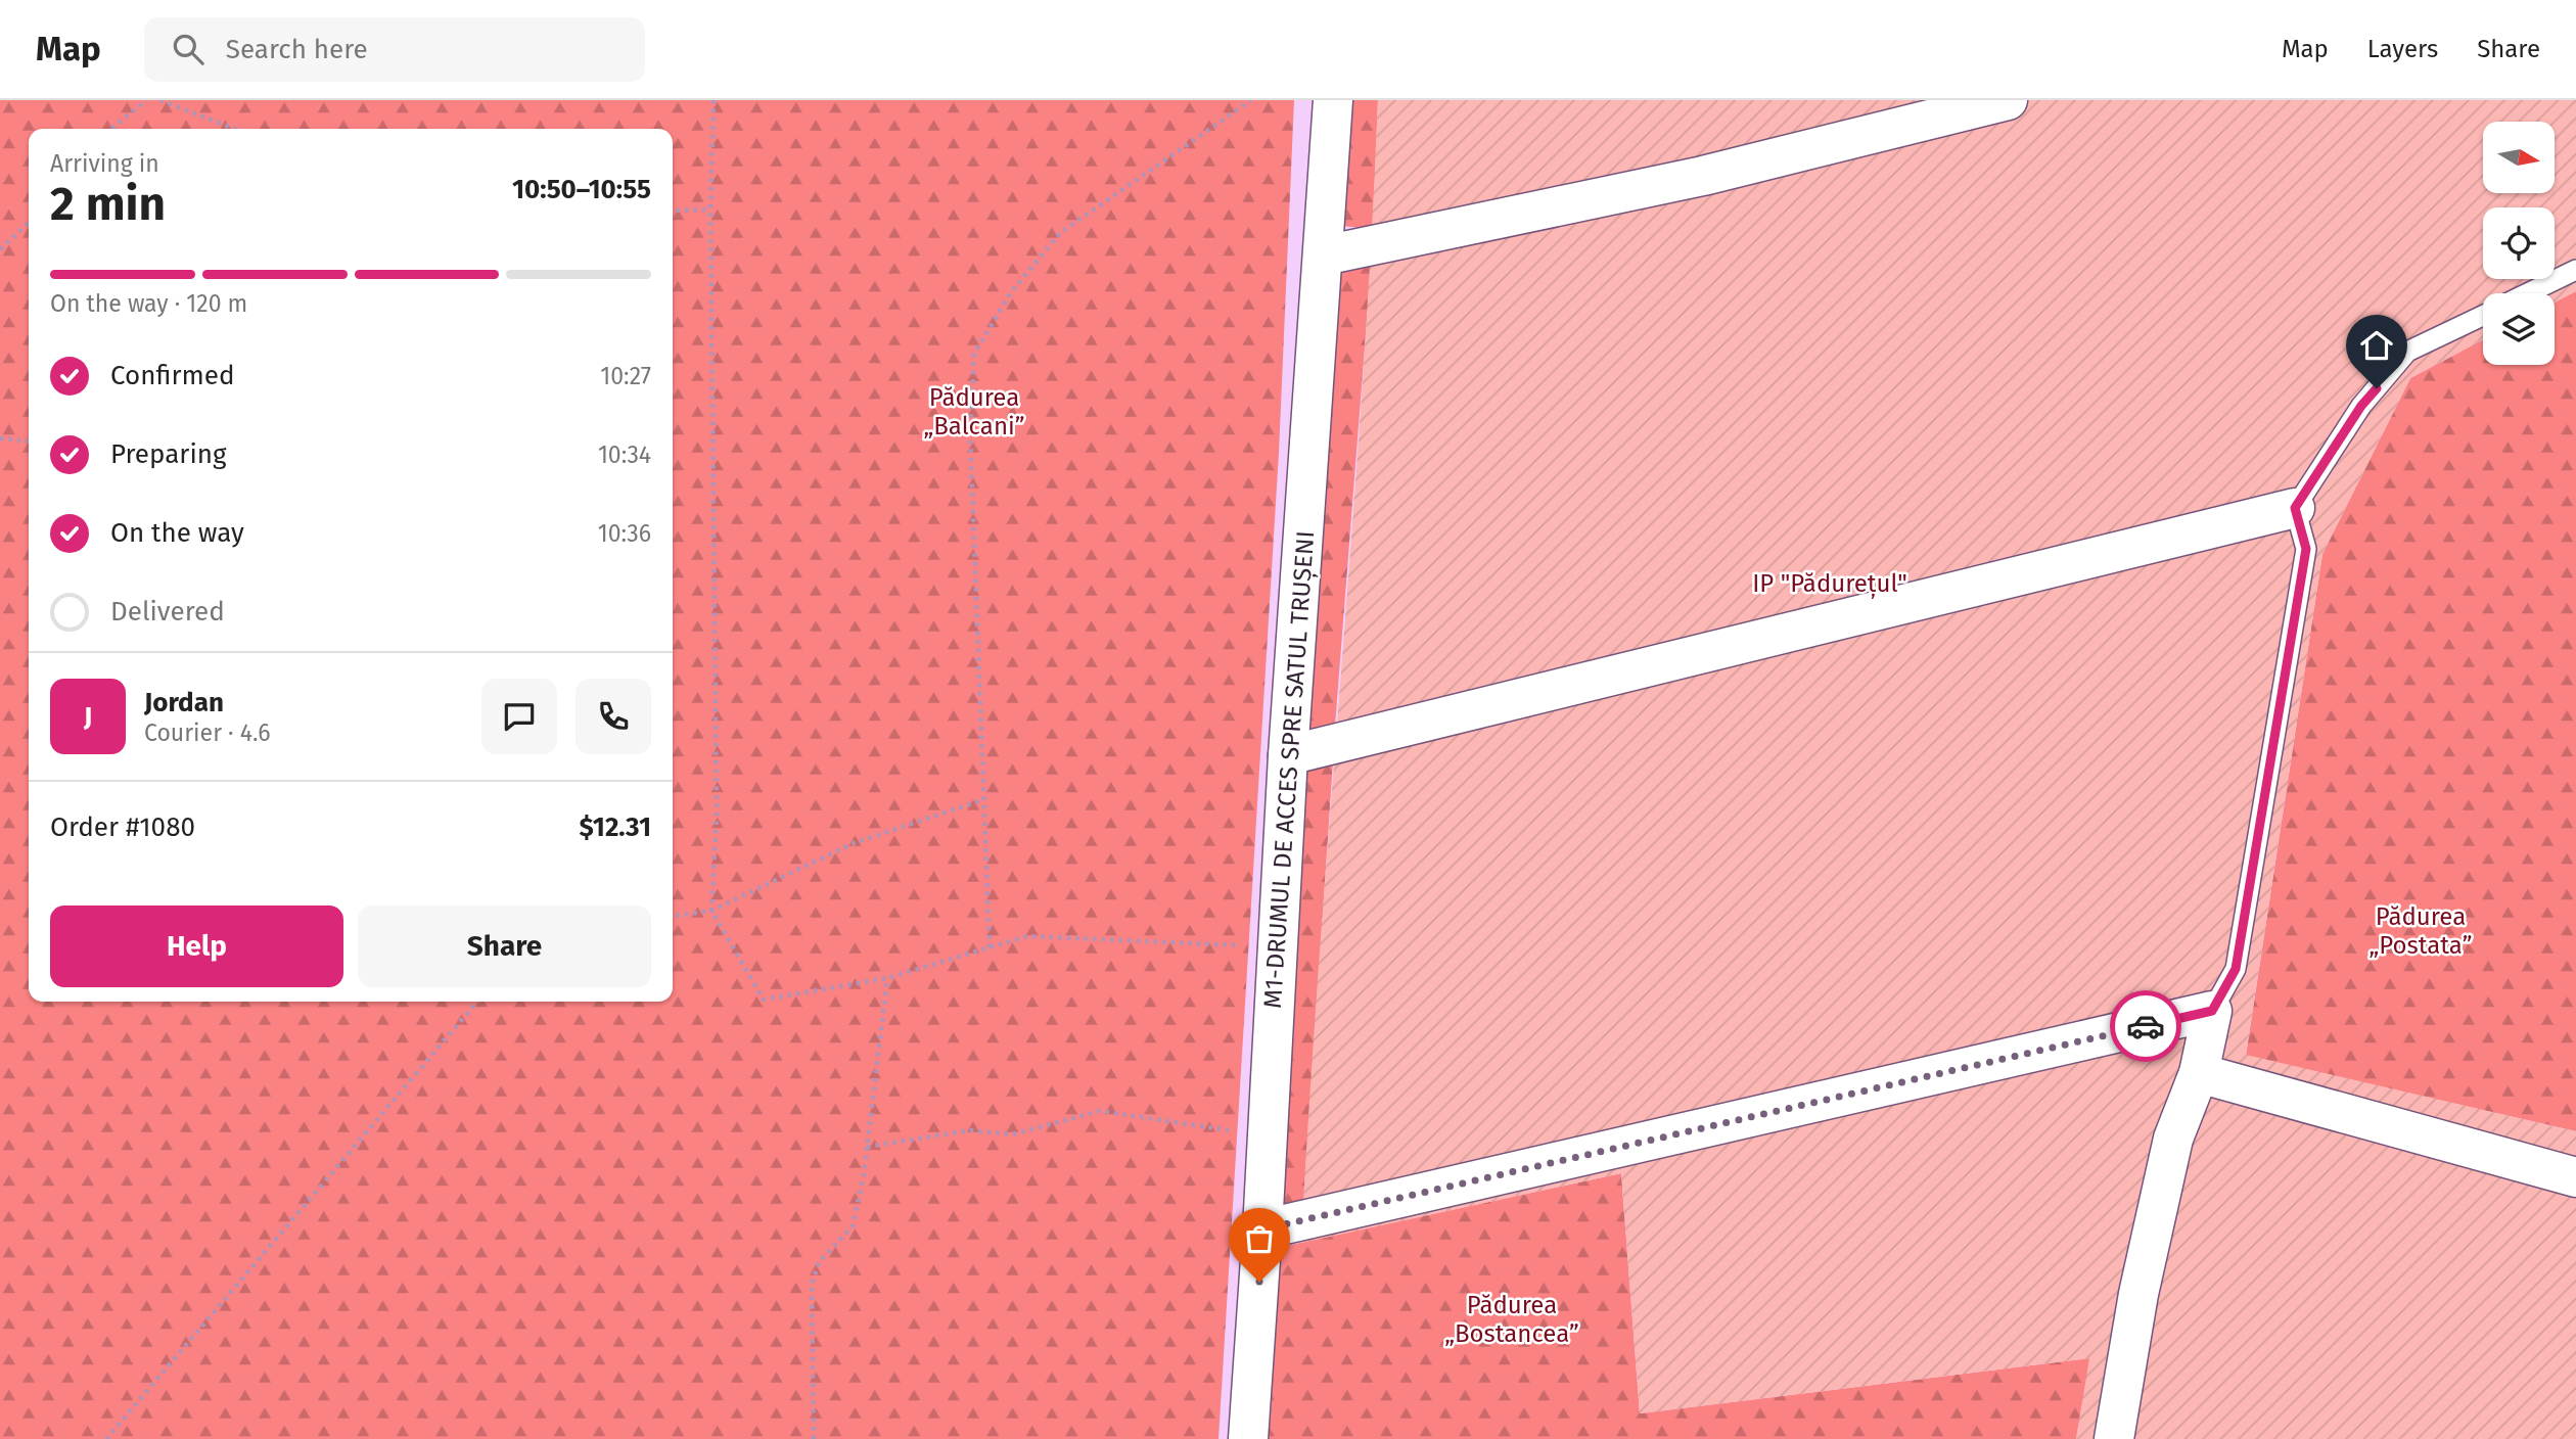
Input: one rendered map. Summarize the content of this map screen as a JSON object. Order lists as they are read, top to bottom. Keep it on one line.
{"streets":{"street":["M1-DRUMUL DE ACCES SPRE SATUL TRUȘENI"]},"parks":["Pădurea „Balcani”","IP \"Pădurețul\"","Pădurea „Postata”","Pădurea „Bostancea”"],"north":"right","page":{"header":"Map","search":"Search here","nav":["Map","Layers","Share"],"heading":["2 min","Arriving in","10:50–10:55"],"panel":["Jordan","Courier · 4.6","Order #1080","$12.31"],"bar":"On the way · 120 m","list":[["Confirmed","10:27"],["Preparing","10:34"],["On the way","10:36"],"Delivered"],"round":"J","buttons":["Help","Share"]}}
